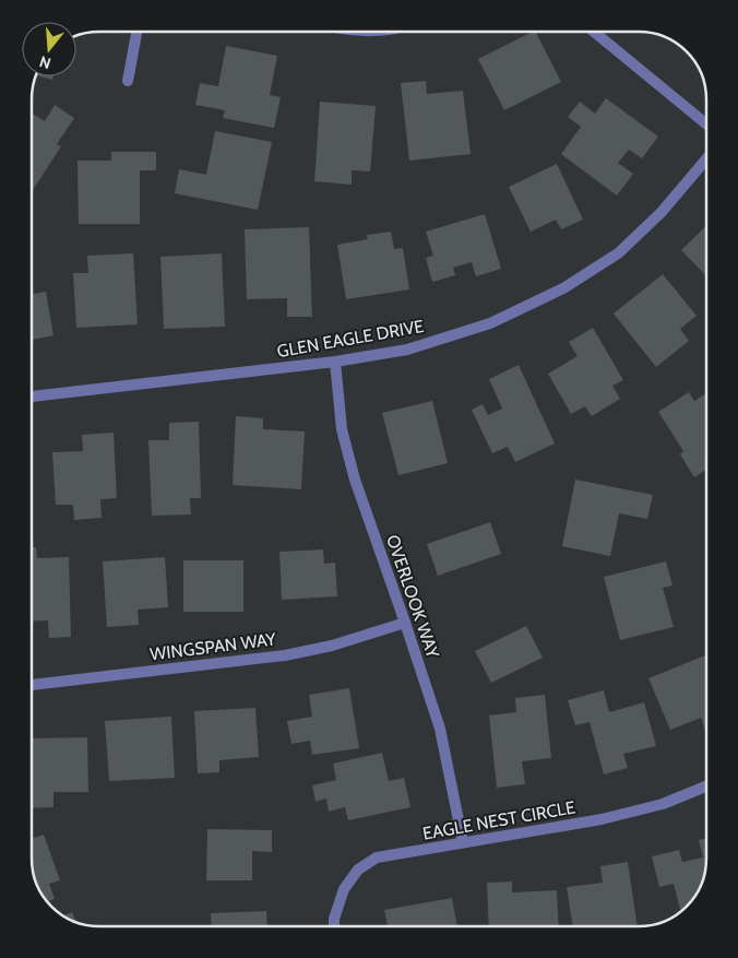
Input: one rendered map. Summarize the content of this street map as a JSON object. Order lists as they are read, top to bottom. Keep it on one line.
{"streets":{"street":["GLEN EAGLE DRIVE","OVERLOOK WAY","WINGSPAN WAY","EAGLE NEST CIRCLE"]},"crossings":[["GLEN EAGLE DRIVE","OVERLOOK WAY"],["OVERLOOK WAY","WINGSPAN WAY"],["OVERLOOK WAY","EAGLE NEST CIRCLE"]],"north":"bottom"}
